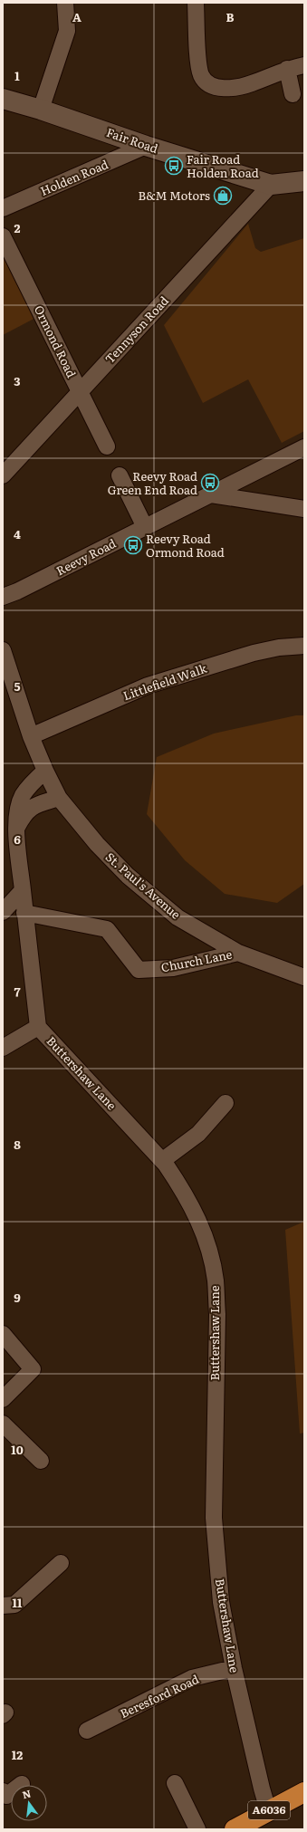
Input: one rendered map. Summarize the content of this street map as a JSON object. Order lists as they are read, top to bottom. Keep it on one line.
{"streets":{"highway":["A6036"],"main road":["Fair Road"],"street":["Holden Road","Tennyson Road","Ormond Road","Reevy Road","Littlefield Walk","St. Paul's Avenue","Church Lane","Buttershaw Lane","Beresford Road"]},"crossings":[["Fair Road","Holden Road"],["Fair Road","Tennyson Road"],["Tennyson Road","Ormond Road"],["Littlefield Walk","St. Paul's Avenue"],["St. Paul's Avenue","Church Lane"],["St. Paul's Avenue","Buttershaw Lane"],["Church Lane","Buttershaw Lane"],["Buttershaw Lane","Beresford Road"],["Buttershaw Lane","A6036"]],"places":{"bus stop":["Fair Road Holden Road","Reevy Road Green End Road","Reevy Road Ormond Road"],"shop":["B&M Motors"]},"north":"top","grid":{"columns":["A","B"],"rows":["1","2","3","4","5","6","7","8","9","10","11","12"]}}
